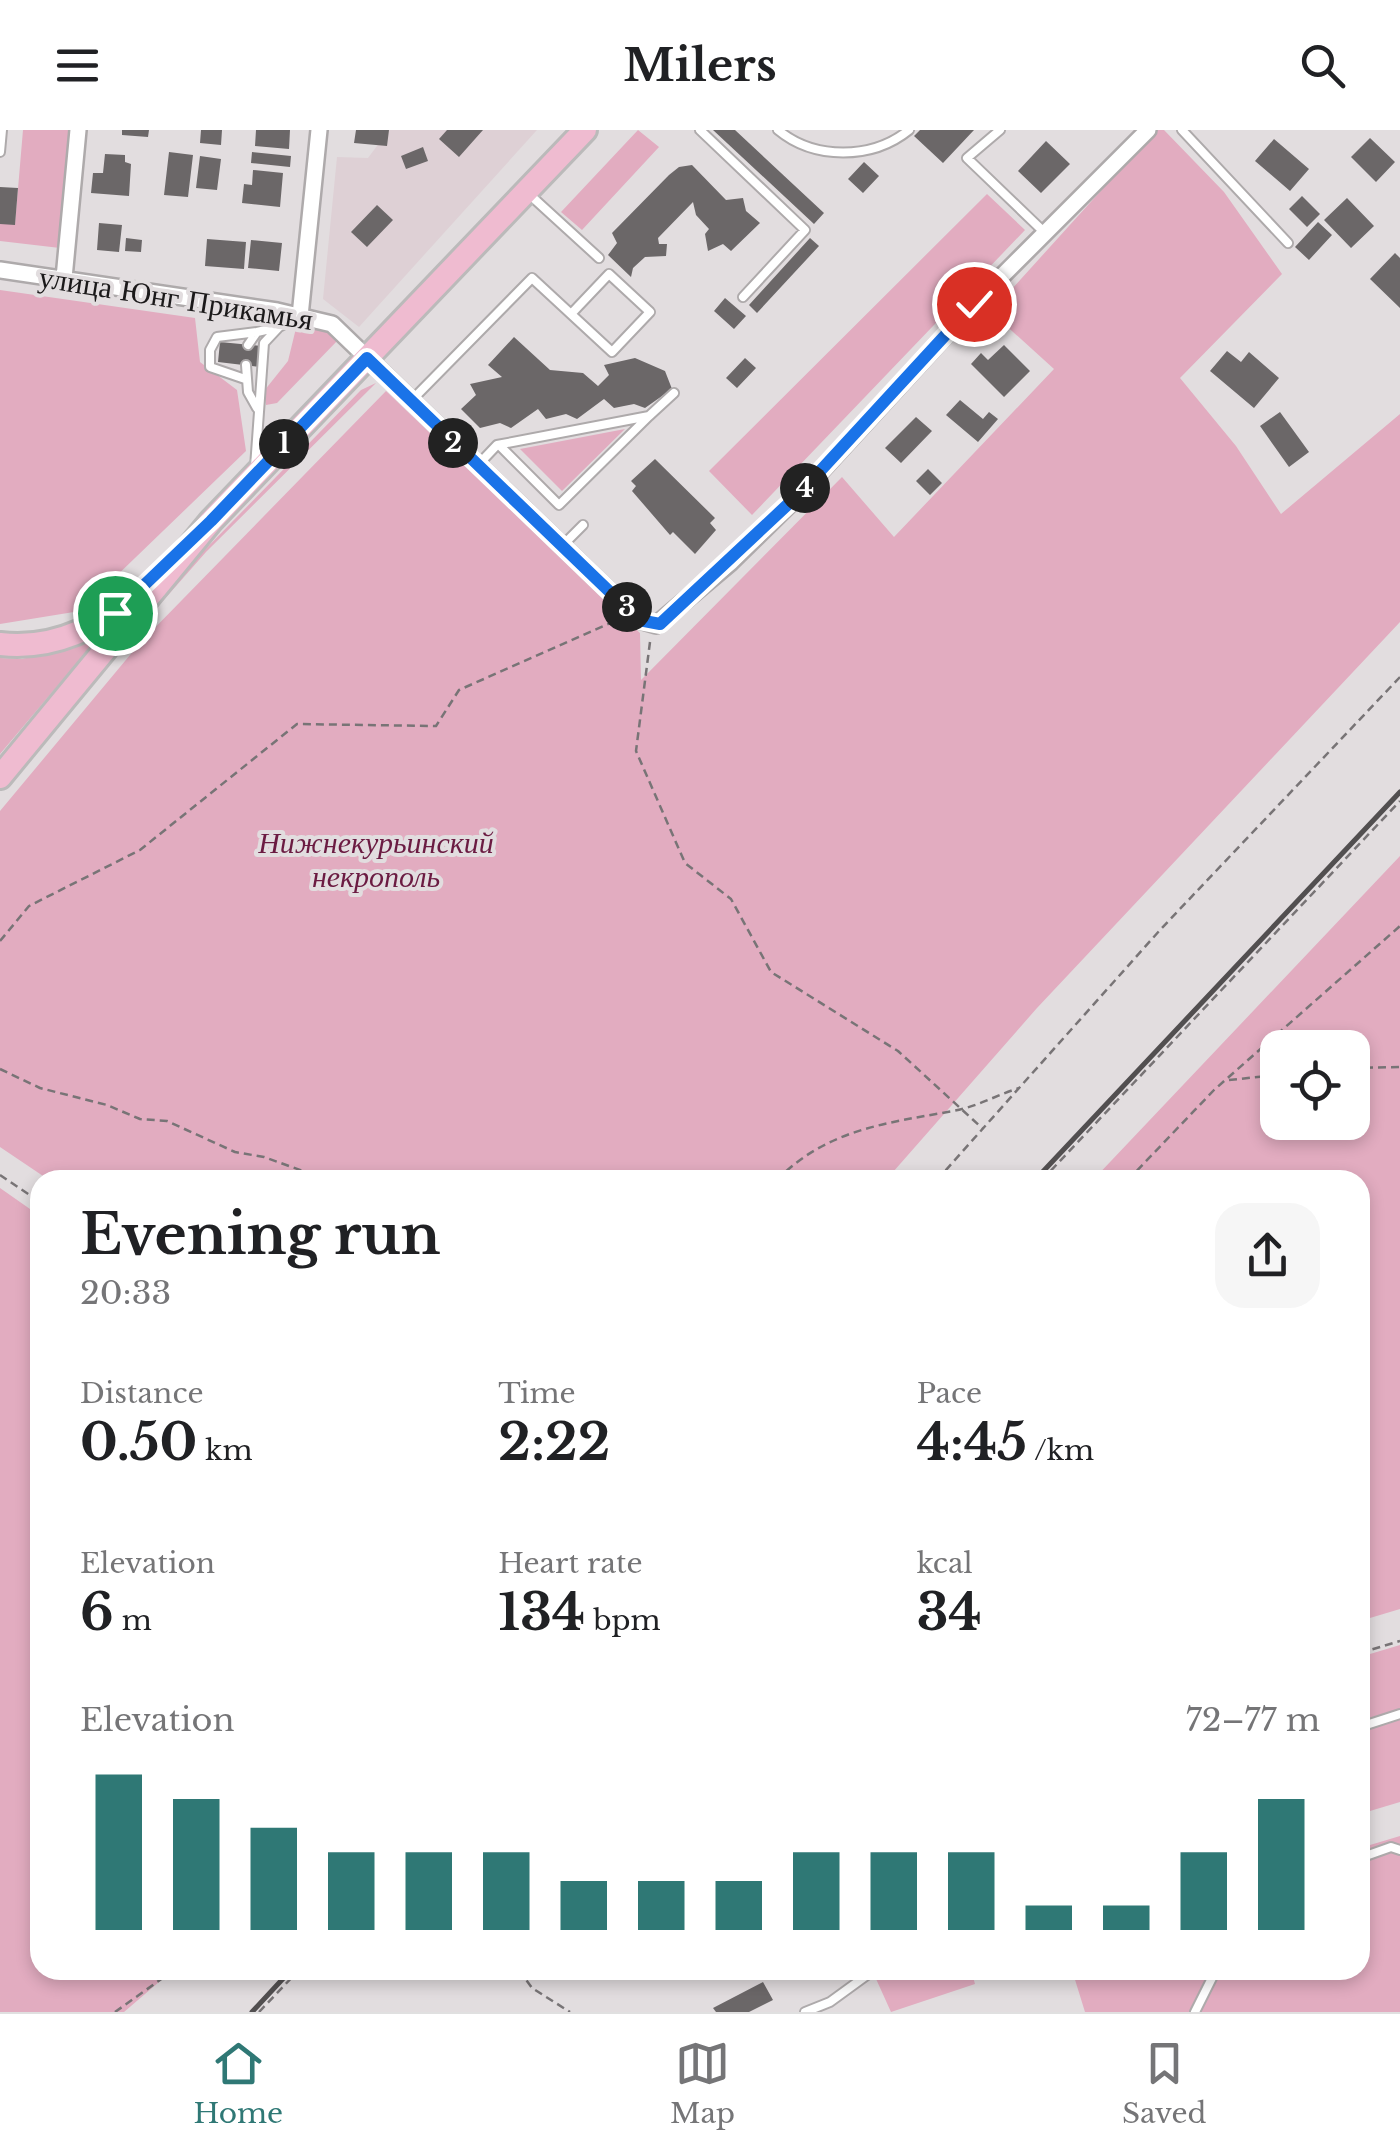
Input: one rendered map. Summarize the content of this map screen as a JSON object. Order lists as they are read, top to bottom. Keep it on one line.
{"streets":{"street":["улица Юнг Прикамья"]},"parks":["Нижнекурьинский некрополь"],"page":{"header":"Milers","pins":["2","1","4","3"],"heading":["Evening run","20:33"],"stats":[["Distance","0.50 km"],["Time","2:22"],["Pace","4:45 /km"],["Elevation","6 m"],["Heart rate","134 bpm"],["kcal","34"]],"chart":["Elevation","72–77 m"],"tabs":["Home","Map","Saved"]}}
